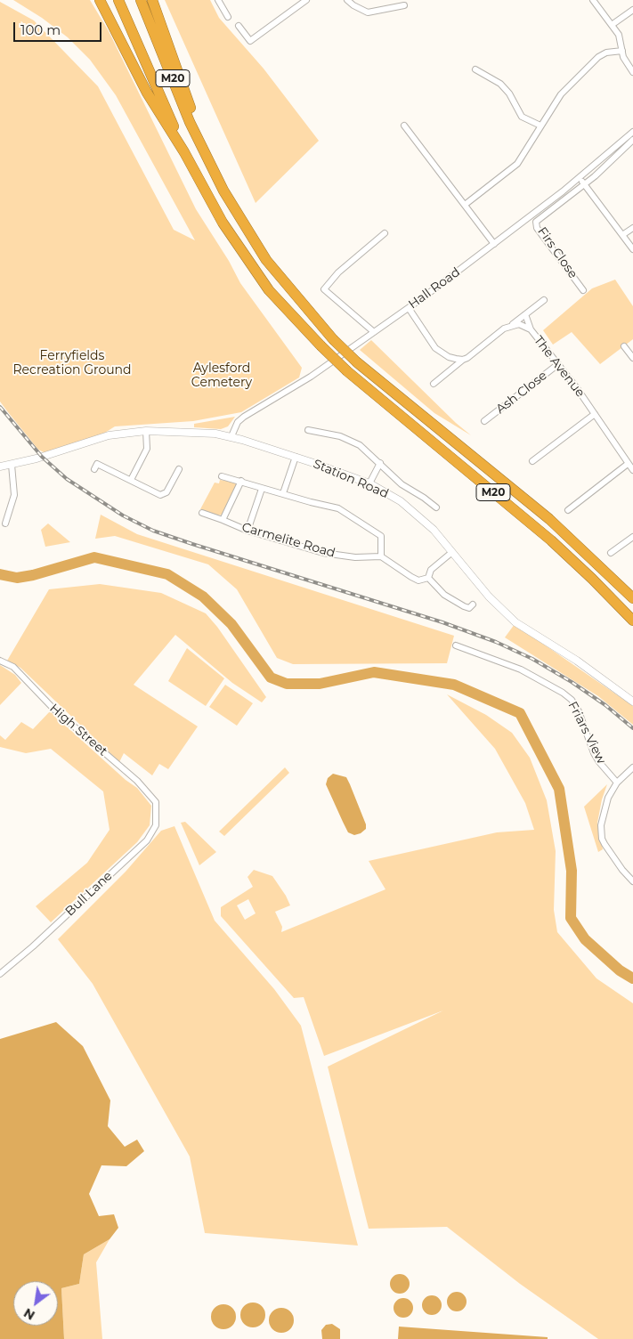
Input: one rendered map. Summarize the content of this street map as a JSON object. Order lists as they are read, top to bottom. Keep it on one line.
{"streets":{"highway":["M20"],"street":["Firs Close","Hall Road","The Avenue","Ash Close","Station Road","Carmelite Road","High Street","Friars View","Bull Lane"]},"crossings":[["Hall Road","Station Road"],["The Avenue","Ash Close"],["High Street","Bull Lane"]],"parks":["Ferryfields Recreation Ground","Aylesford Cemetery"],"scale_bar":"100 m","north":"bottom left"}
